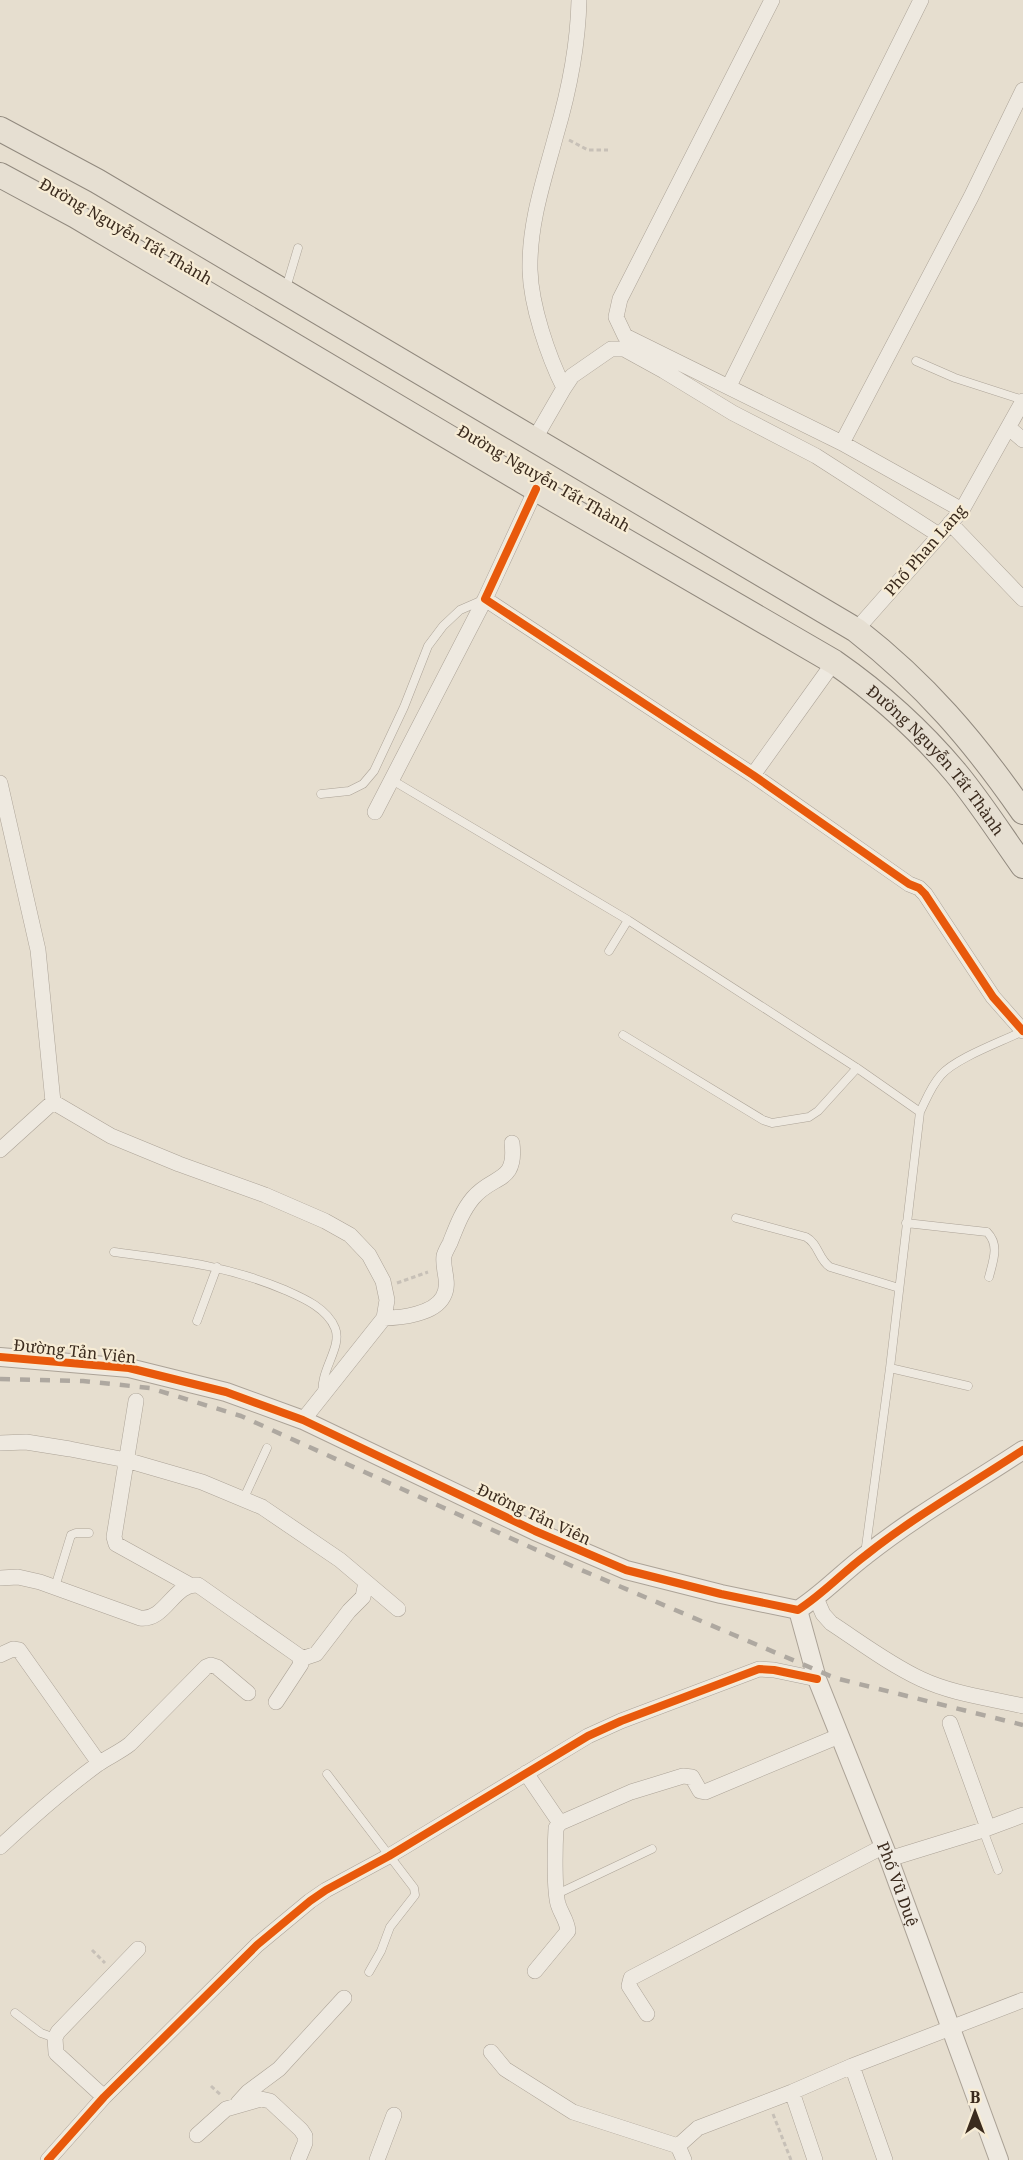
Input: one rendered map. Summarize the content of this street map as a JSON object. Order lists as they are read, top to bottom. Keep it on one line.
{"streets":{"main road":["Đường Nguyễn Tất Thành"],"street":["Phố Phan Lang","Đường Tản Viên","Phố Vũ Duệ"]},"crossings":[["Đường Nguyễn Tất Thành","Phố Phan Lang"],["Đường Tản Viên","Phố Vũ Duệ"]],"north":"top"}
